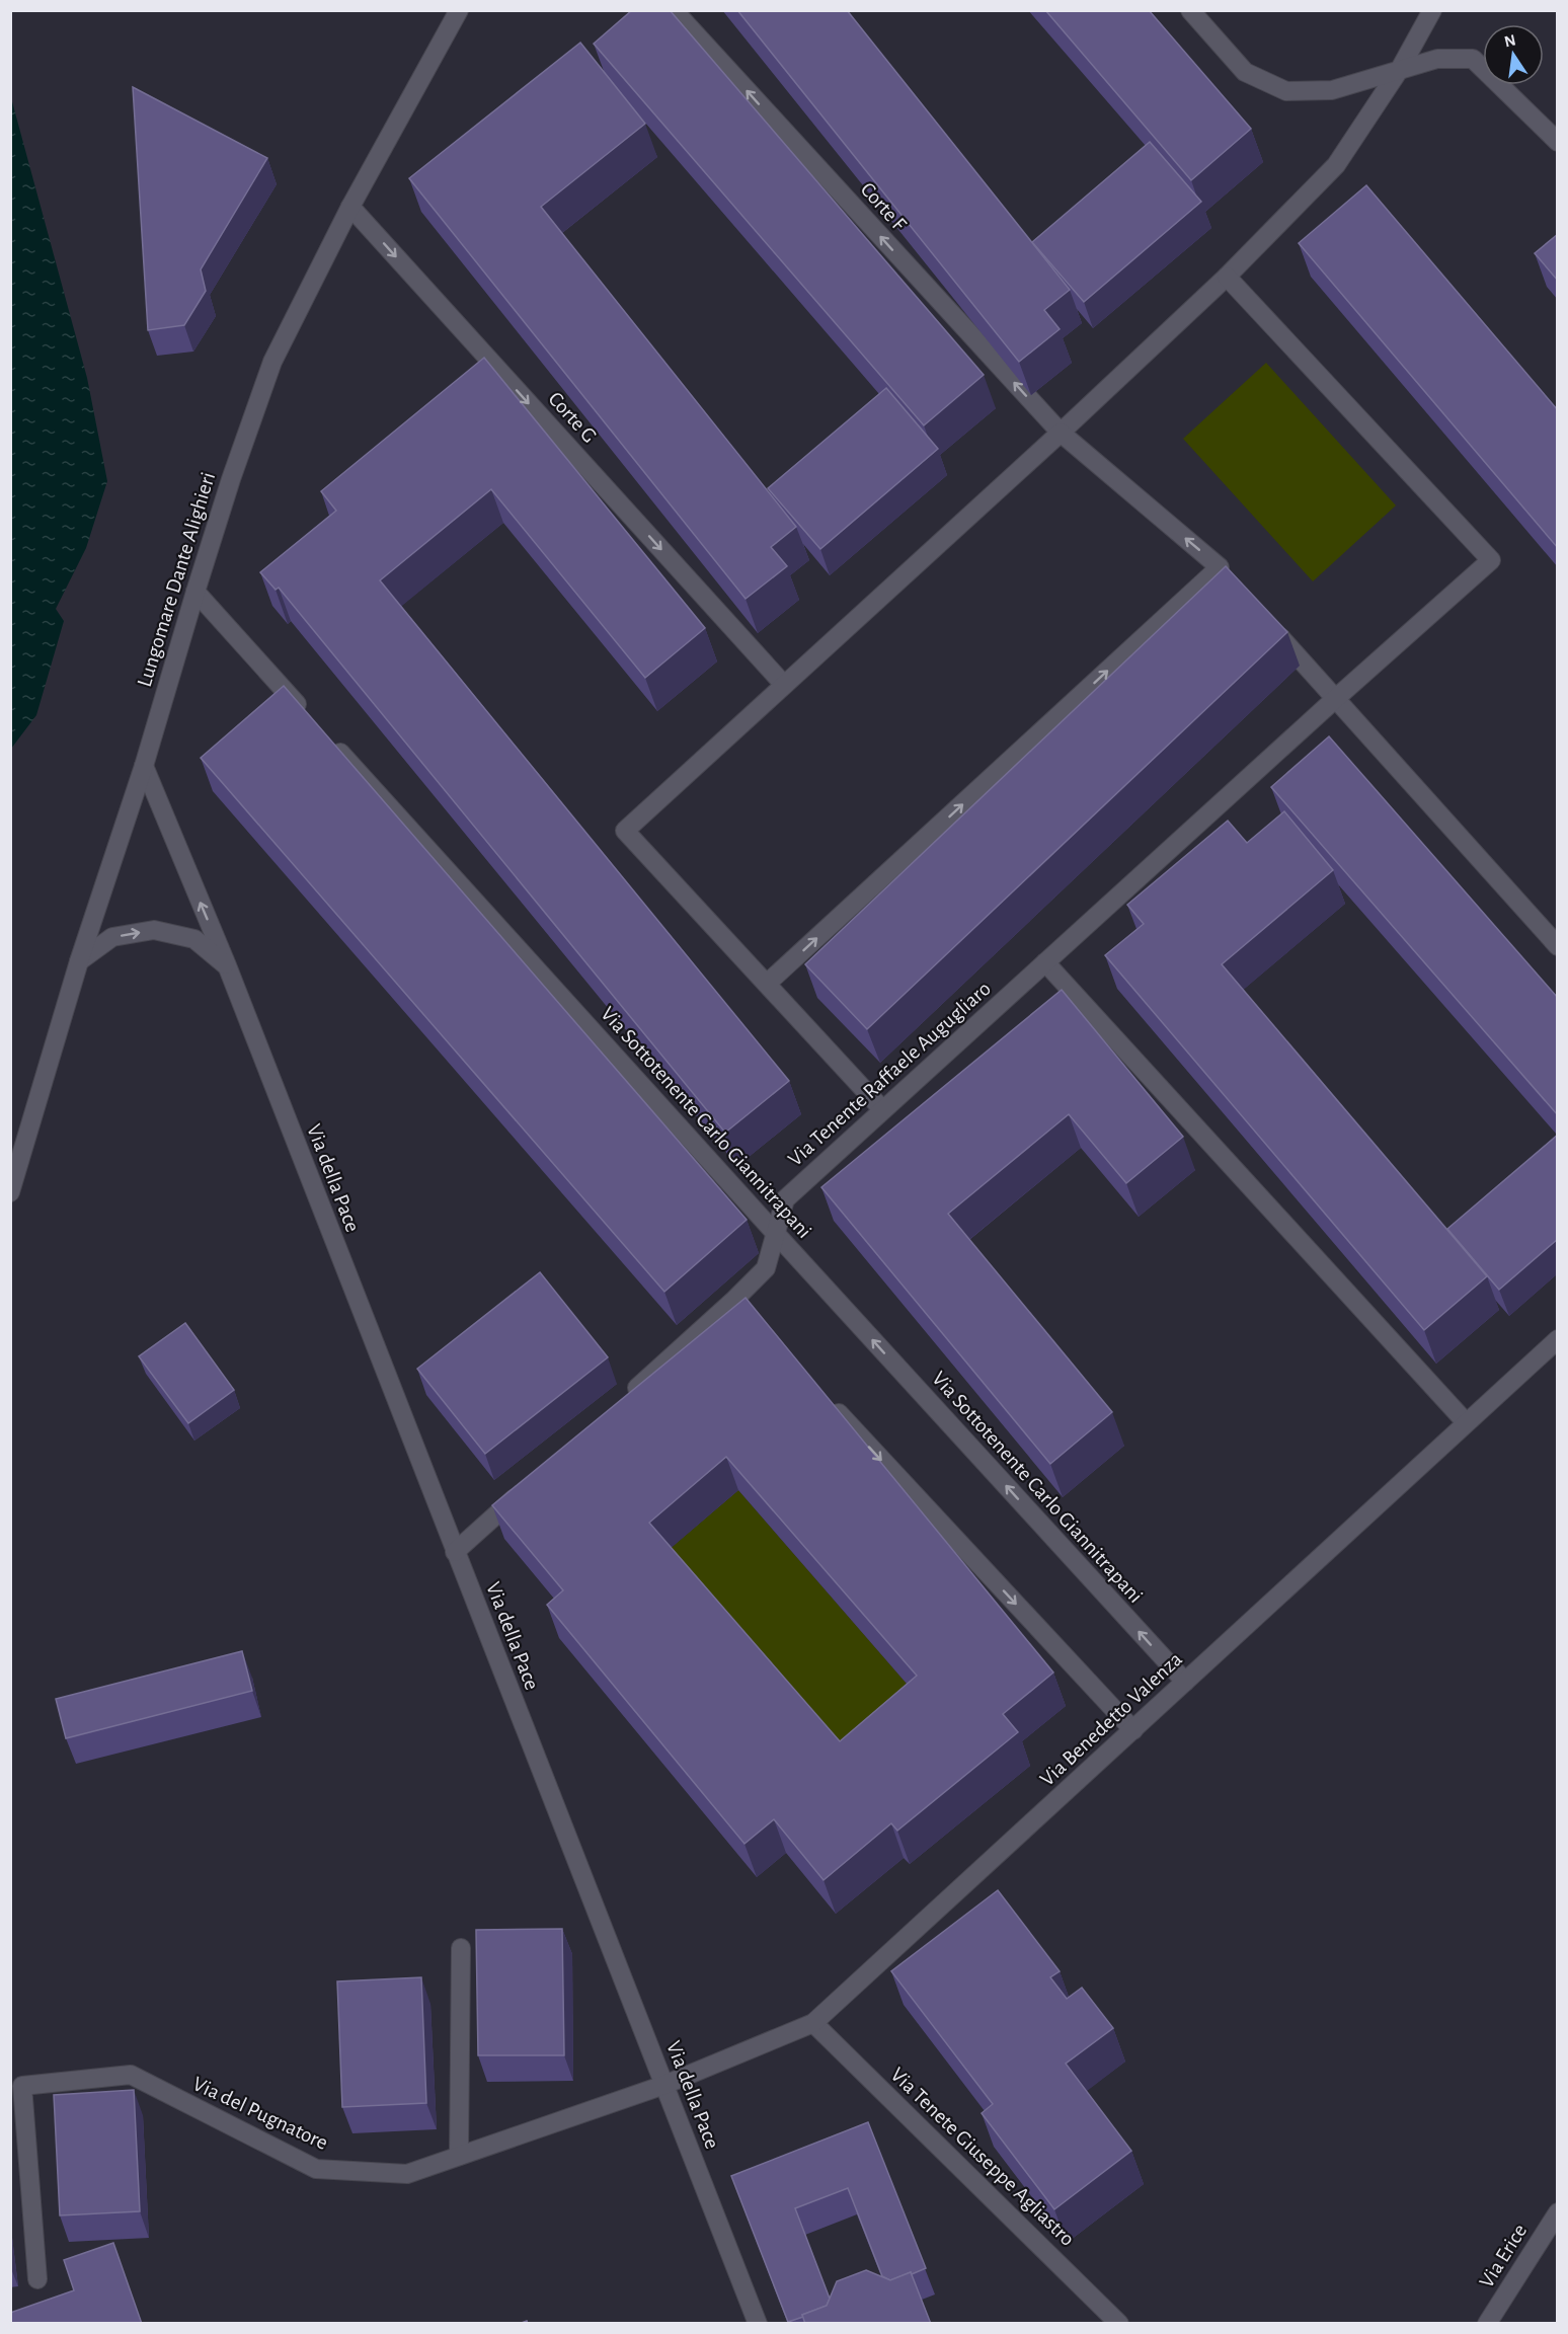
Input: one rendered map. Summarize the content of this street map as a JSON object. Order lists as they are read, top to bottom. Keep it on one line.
{"streets":{"street":["Corte F","Corte G","Lungomare Dante Alighieri","Via Tenente Raffaele Augugliaro","Via Sottotenente Carlo Giannitrapani","Via della Pace","Via Benedetto Valenza","Via del Pugnatore","Via Tenete Giuseppe Agliastro","Via Erice"]},"crossings":[["Corte G","Lungomare Dante Alighieri"],["Lungomare Dante Alighieri","Via della Pace"],["Via Tenente Raffaele Augugliaro","Via Sottotenente Carlo Giannitrapani"],["Via Sottotenente Carlo Giannitrapani","Via Benedetto Valenza"],["Via della Pace","Via Benedetto Valenza"],["Via della Pace","Via del Pugnatore"],["Via Benedetto Valenza","Via del Pugnatore"],["Via Benedetto Valenza","Via Tenete Giuseppe Agliastro"]],"one_way":["Corte F","Corte G"],"north":"top"}
